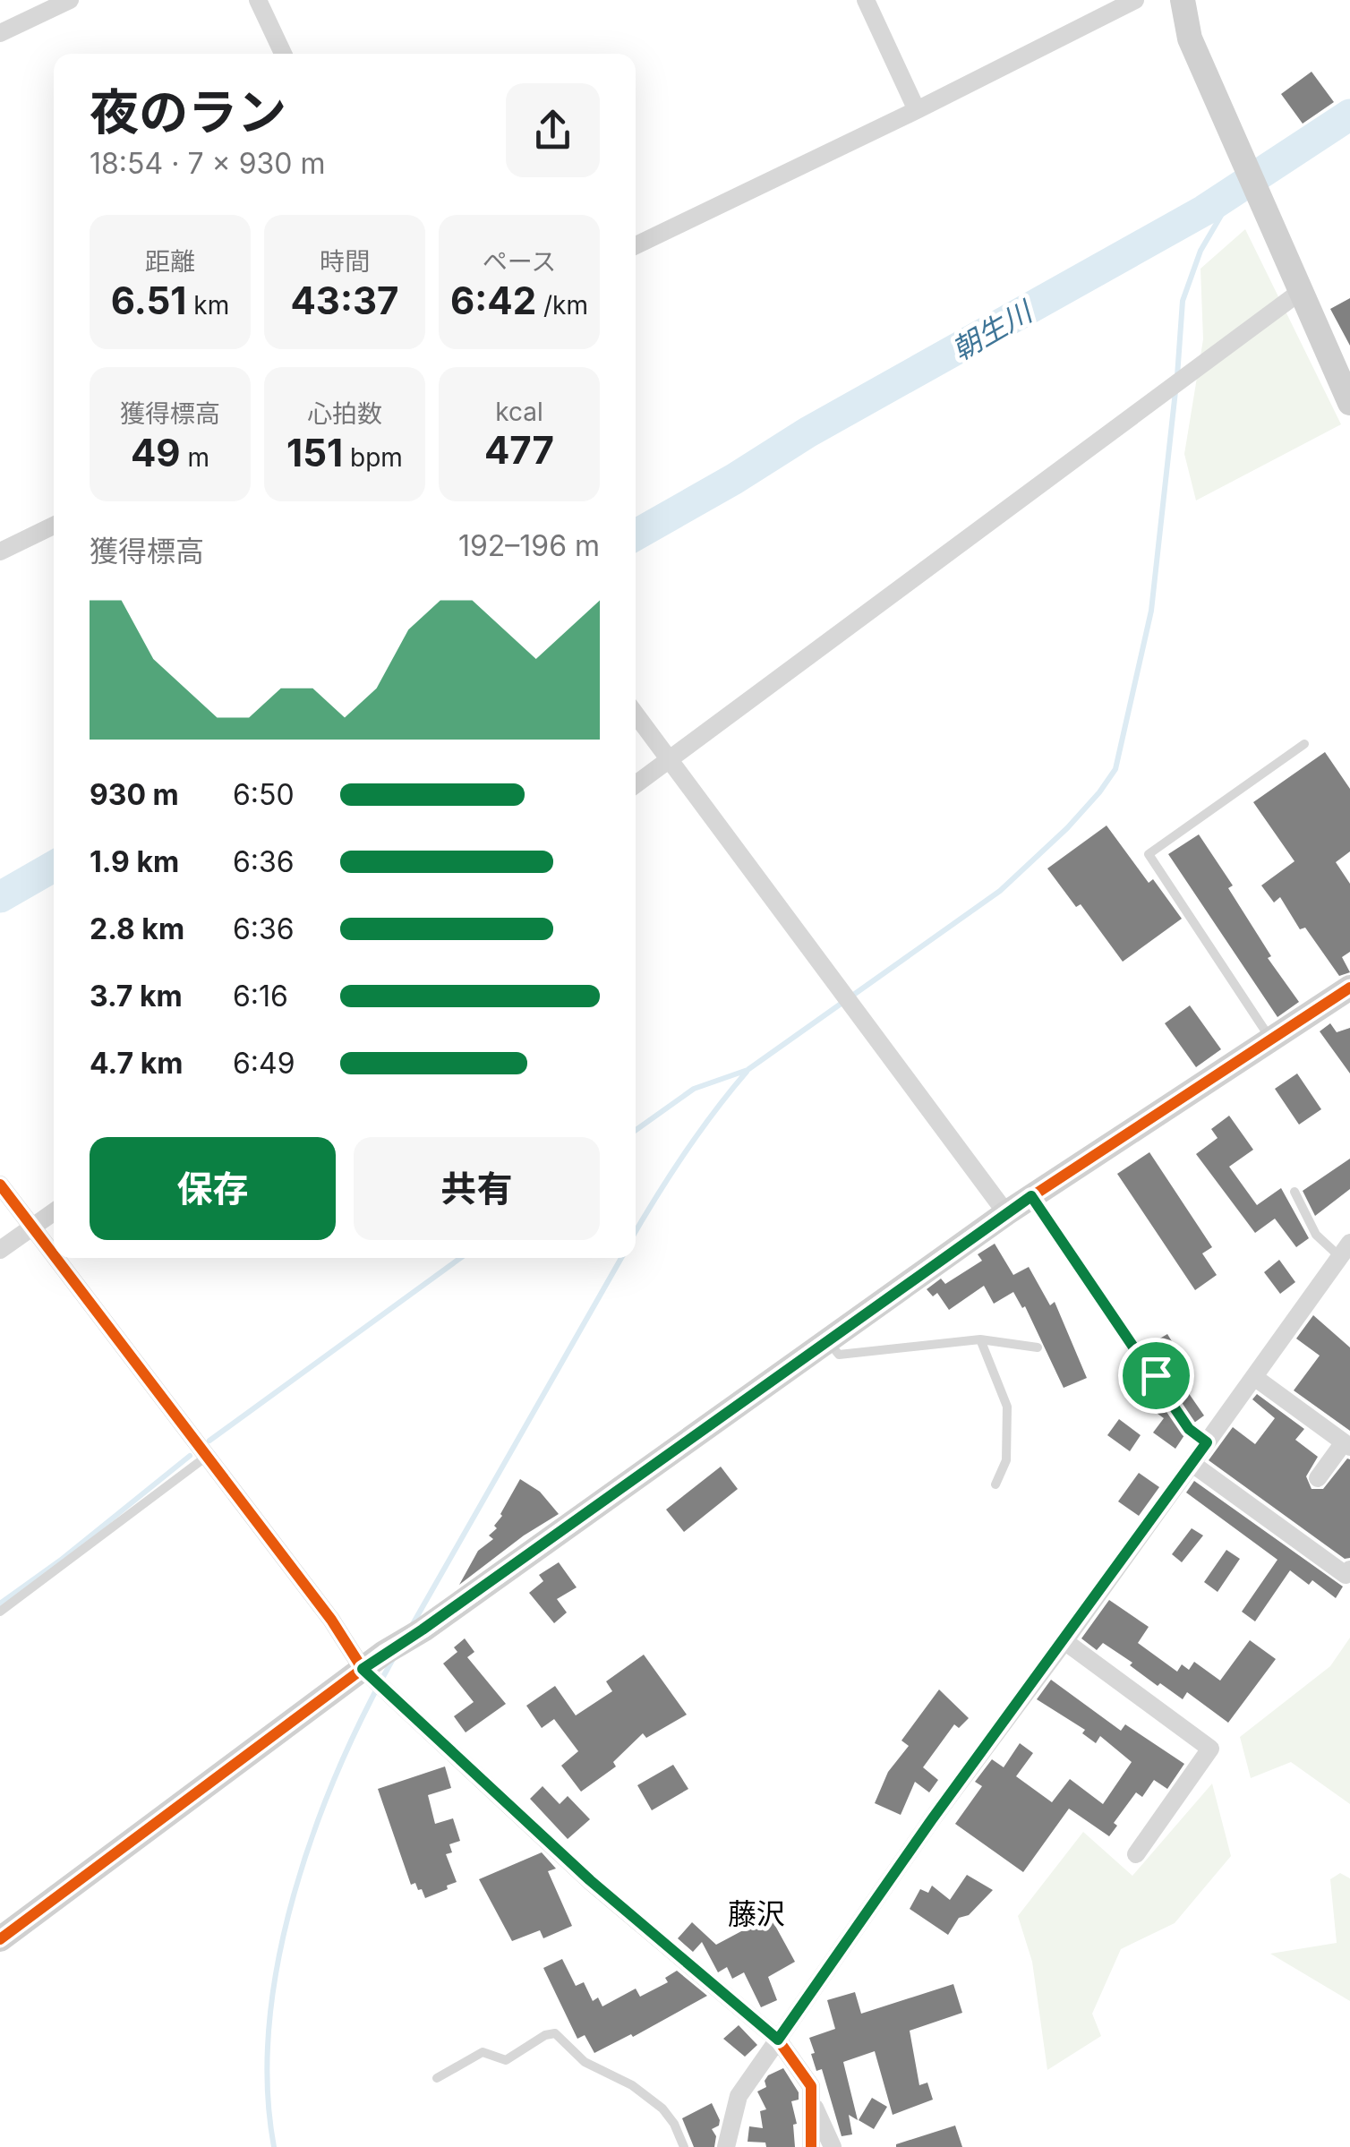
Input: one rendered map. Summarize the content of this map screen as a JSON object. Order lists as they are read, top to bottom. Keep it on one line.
{"districts":["藤沢"],"water":["朝生川"],"page":{"heading":["夜のラン","18:54 · 7 × 930 m"],"stats":[["距離","6.51 km"],["時間","43:37"],["ペース","6:42 /km"],["獲得標高","49 m"],["心拍数","151 bpm"],["kcal","477"]],"chart":["獲得標高","192–196 m"],"list":[{"name":"930 m","note":"6:50"},{"name":"1.9 km","note":"6:36"},{"name":"2.8 km","note":"6:36"},{"name":"3.7 km","note":"6:16"},{"name":"4.7 km","note":"6:49"}],"buttons":["保存","共有"]}}
